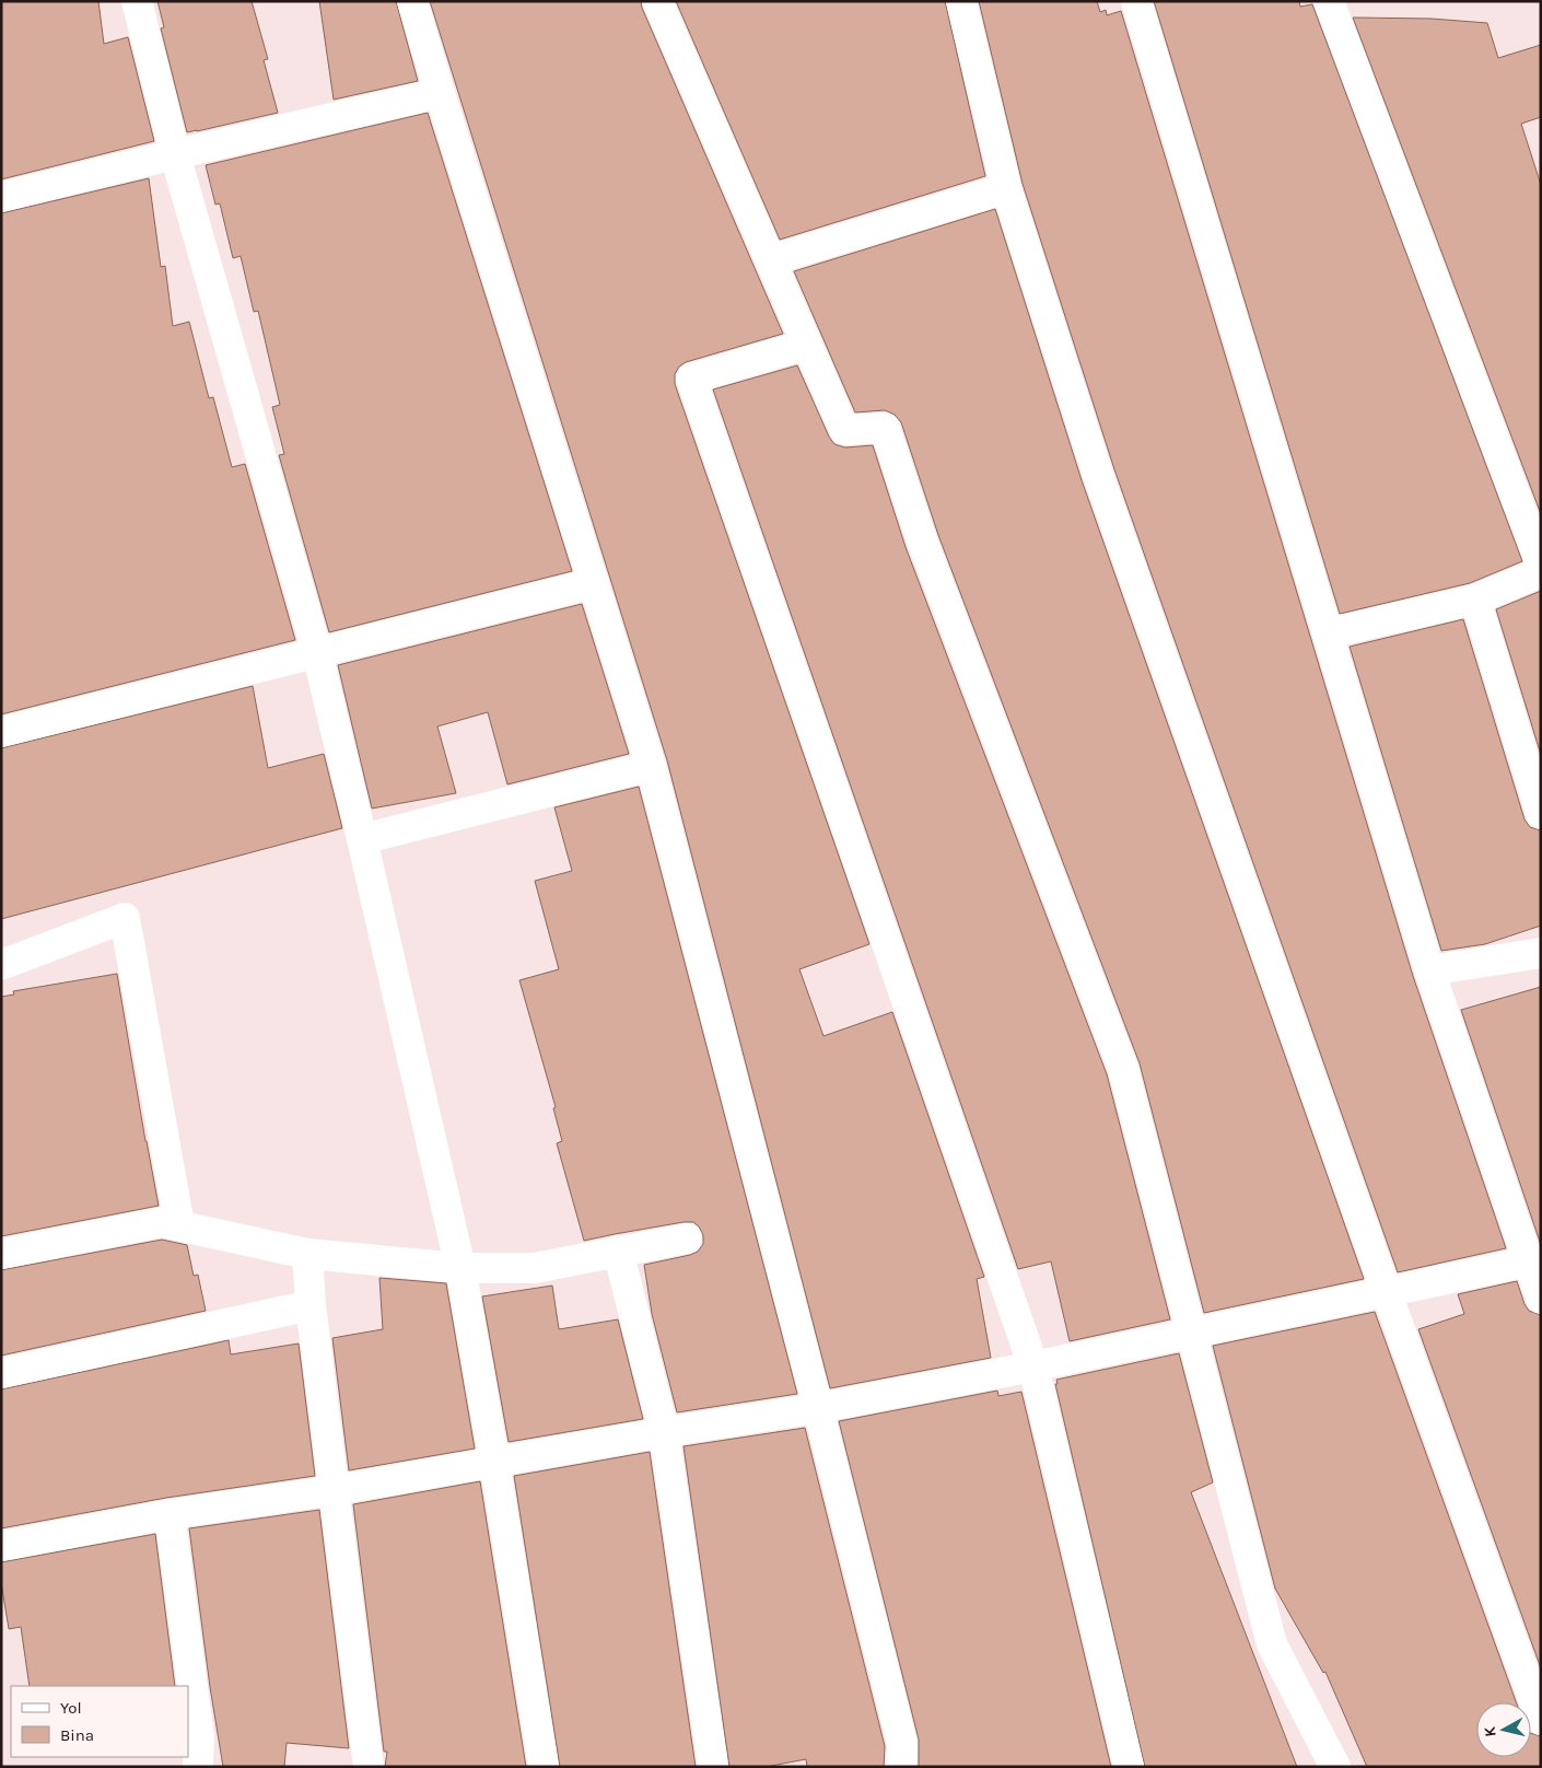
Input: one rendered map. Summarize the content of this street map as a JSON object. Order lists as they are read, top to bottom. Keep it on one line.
{"legend":["Yol","Bina"],"north":"left"}
